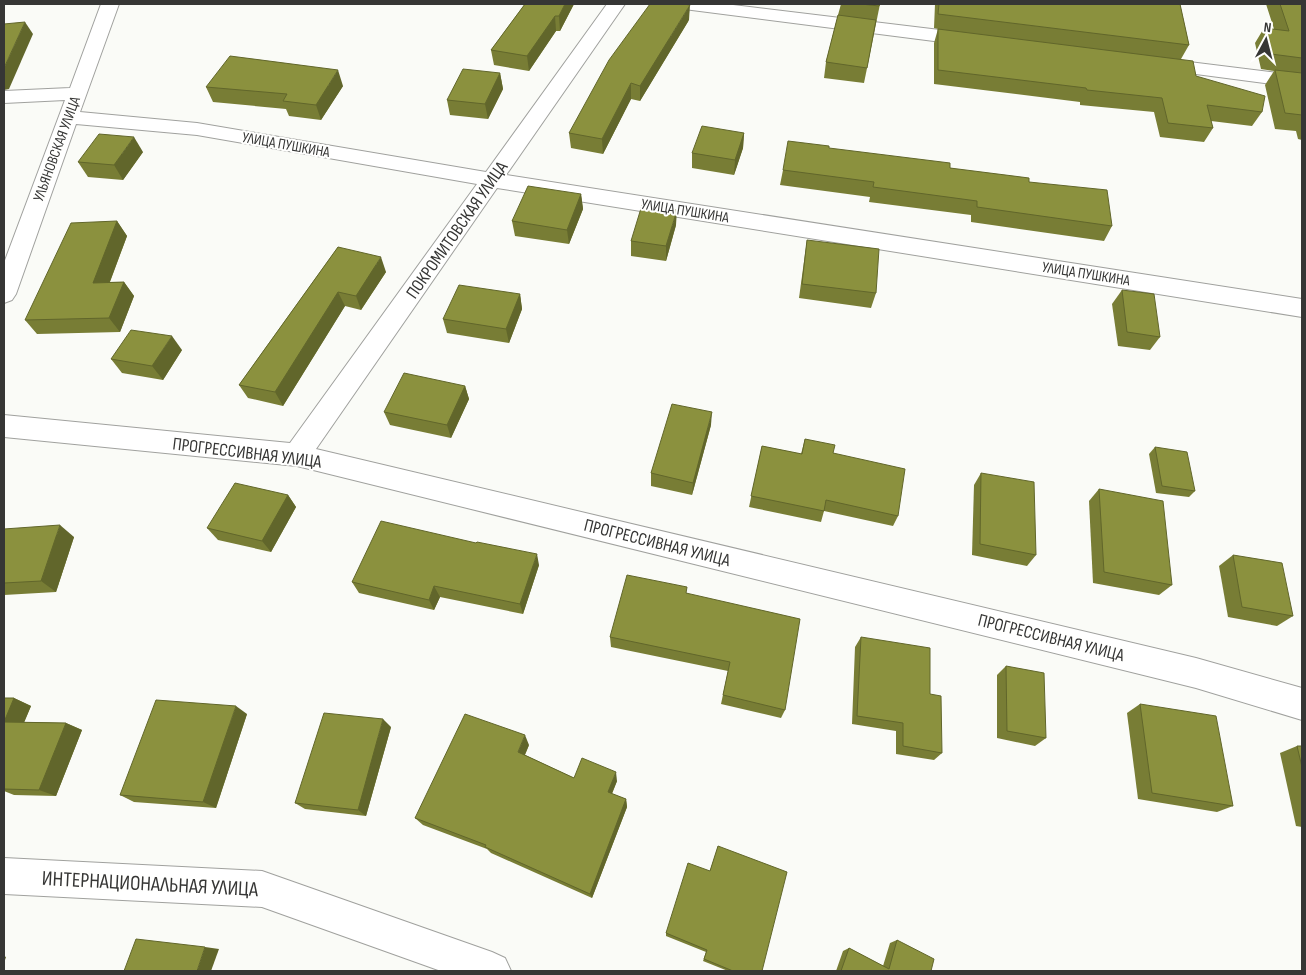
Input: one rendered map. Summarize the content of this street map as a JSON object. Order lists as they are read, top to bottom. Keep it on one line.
{"streets":{"street":["УЛИЦА ПУШКИНА","УЛЬЯНОВСКАЯ УЛИЦА","ПОКРОМИТОВСКАЯ УЛИЦА","ПРОГРЕССИВНАЯ УЛИЦА","ИНТЕРНАЦИОНАЛЬНАЯ УЛИЦА"]},"crossings":[["УЛИЦА ПУШКИНА","УЛЬЯНОВСКАЯ УЛИЦА"],["УЛИЦА ПУШКИНА","ПОКРОМИТОВСКАЯ УЛИЦА"],["ПОКРОМИТОВСКАЯ УЛИЦА","ПРОГРЕССИВНАЯ УЛИЦА"]],"north":"top"}
